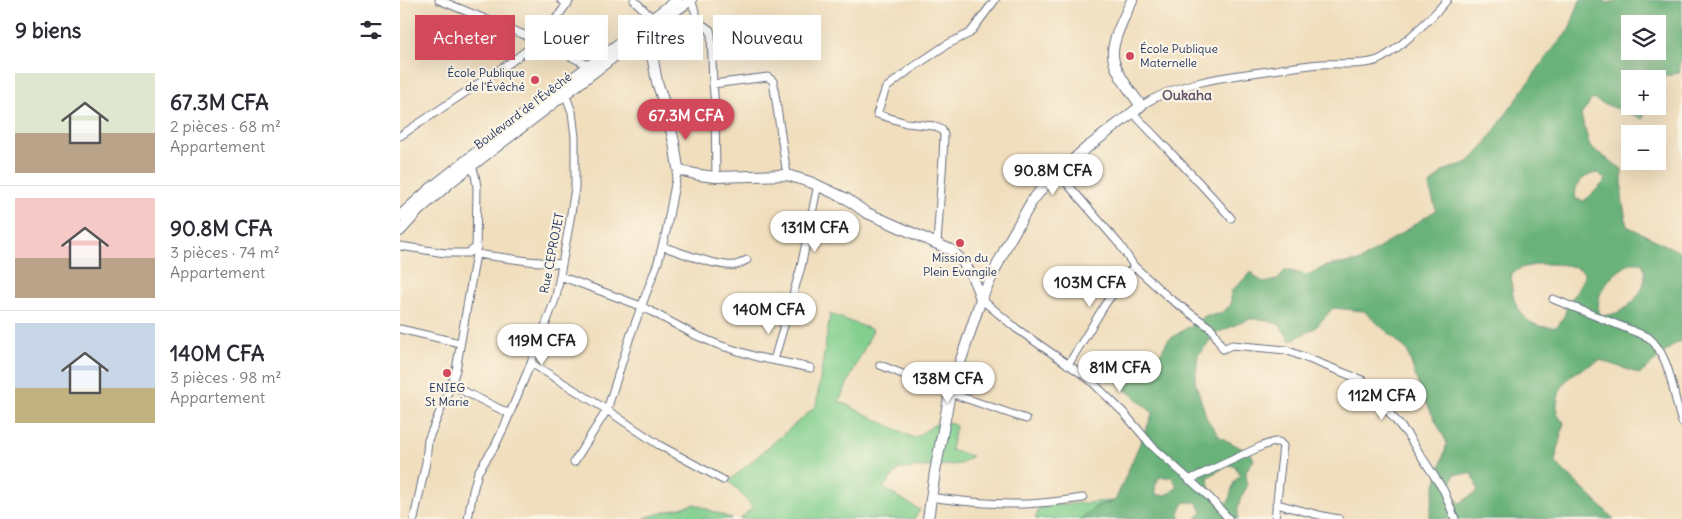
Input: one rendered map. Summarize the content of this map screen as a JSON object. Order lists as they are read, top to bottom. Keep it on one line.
{"streets":{"street":["Boulevard de l'Évêché","Rue CEPROJET"]},"crossings":[["Boulevard de l'Évêché","Rue CEPROJET"]],"districts":["Oukaha"],"places":["École Publique Maternelle","École Publique de l'Évêché","Mission du Plein Evangile","ENIEG St Marie"],"page":{"heading":"9 biens","map_buttons":["+","−"],"chip":["Acheter","Louer","Filtres","Nouveau"],"list":[{"name":"67.3M CFA","note":"2 pièces · 68 m² · Appartement"},{"name":"90.8M CFA","note":"3 pièces · 74 m² · Appartement"},{"name":"140M CFA","note":"3 pièces · 98 m² · Appartement"}],"price":["67.3M CFA","90.8M CFA","131M CFA","103M CFA","140M CFA","119M CFA","81M CFA","138M CFA","112M CFA"]}}
